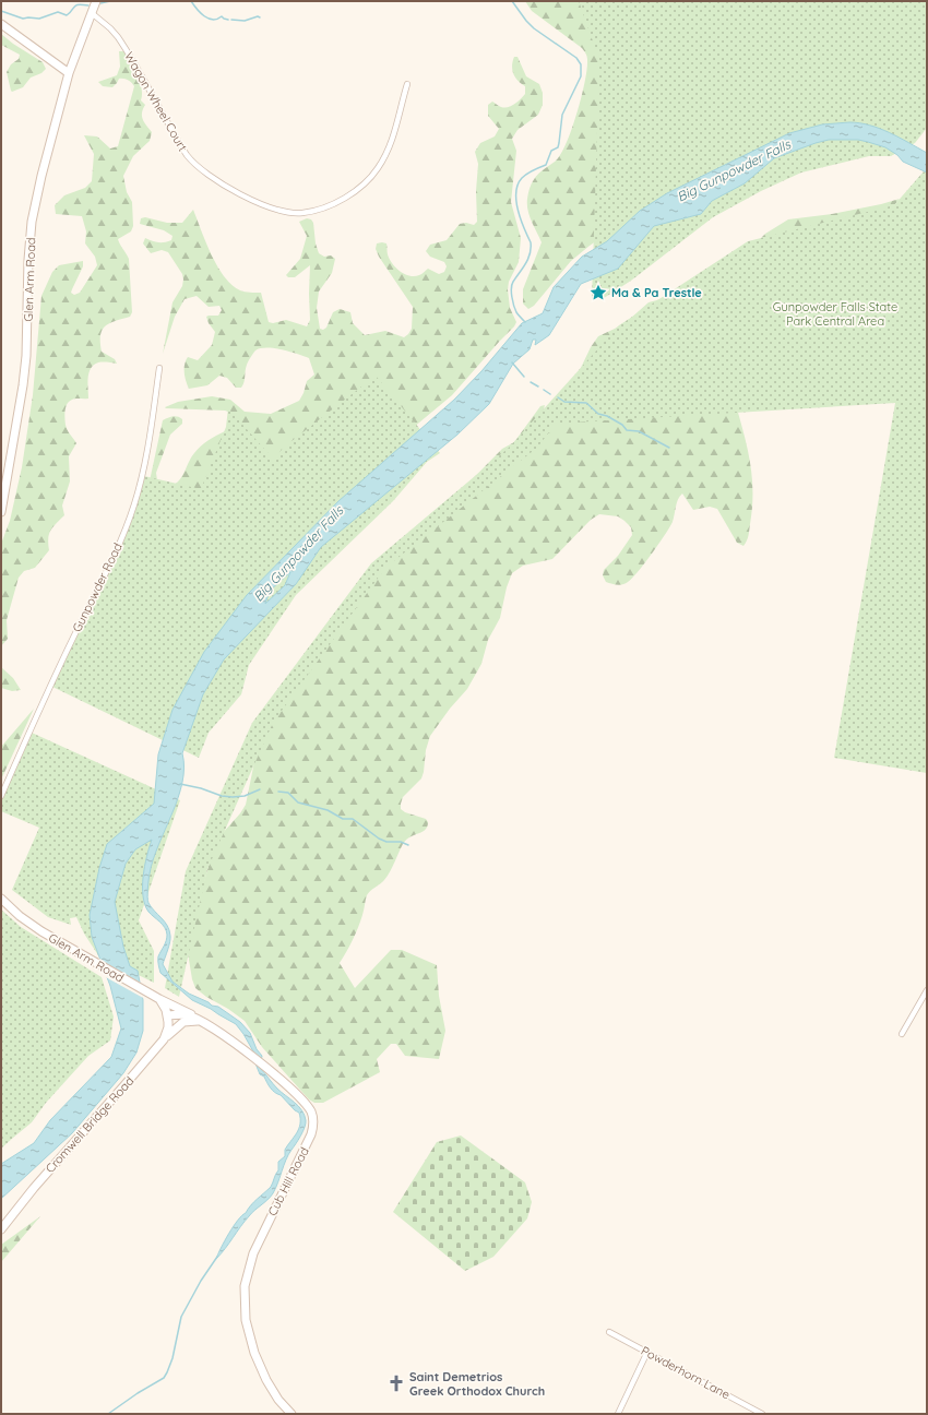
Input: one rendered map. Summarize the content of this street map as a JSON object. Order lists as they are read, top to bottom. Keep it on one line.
{"streets":{"main road":["Glen Arm Road","Cromwell Bridge Road","Cub Hill Road"],"street":["Wagon Wheel Court","Gunpowder Road","Powderhorn Lane"]},"crossings":[["Wagon Wheel Court","Glen Arm Road"],["Glen Arm Road","Cub Hill Road"],["Cromwell Bridge Road","Cub Hill Road"]],"water":["Big Gunpowder Falls"],"parks":["Gunpowder Falls State Park Central Area"],"places":{"place":["Ma & Pa Trestle"],"church":["Saint Demetrios Greek Orthodox Church"]}}
